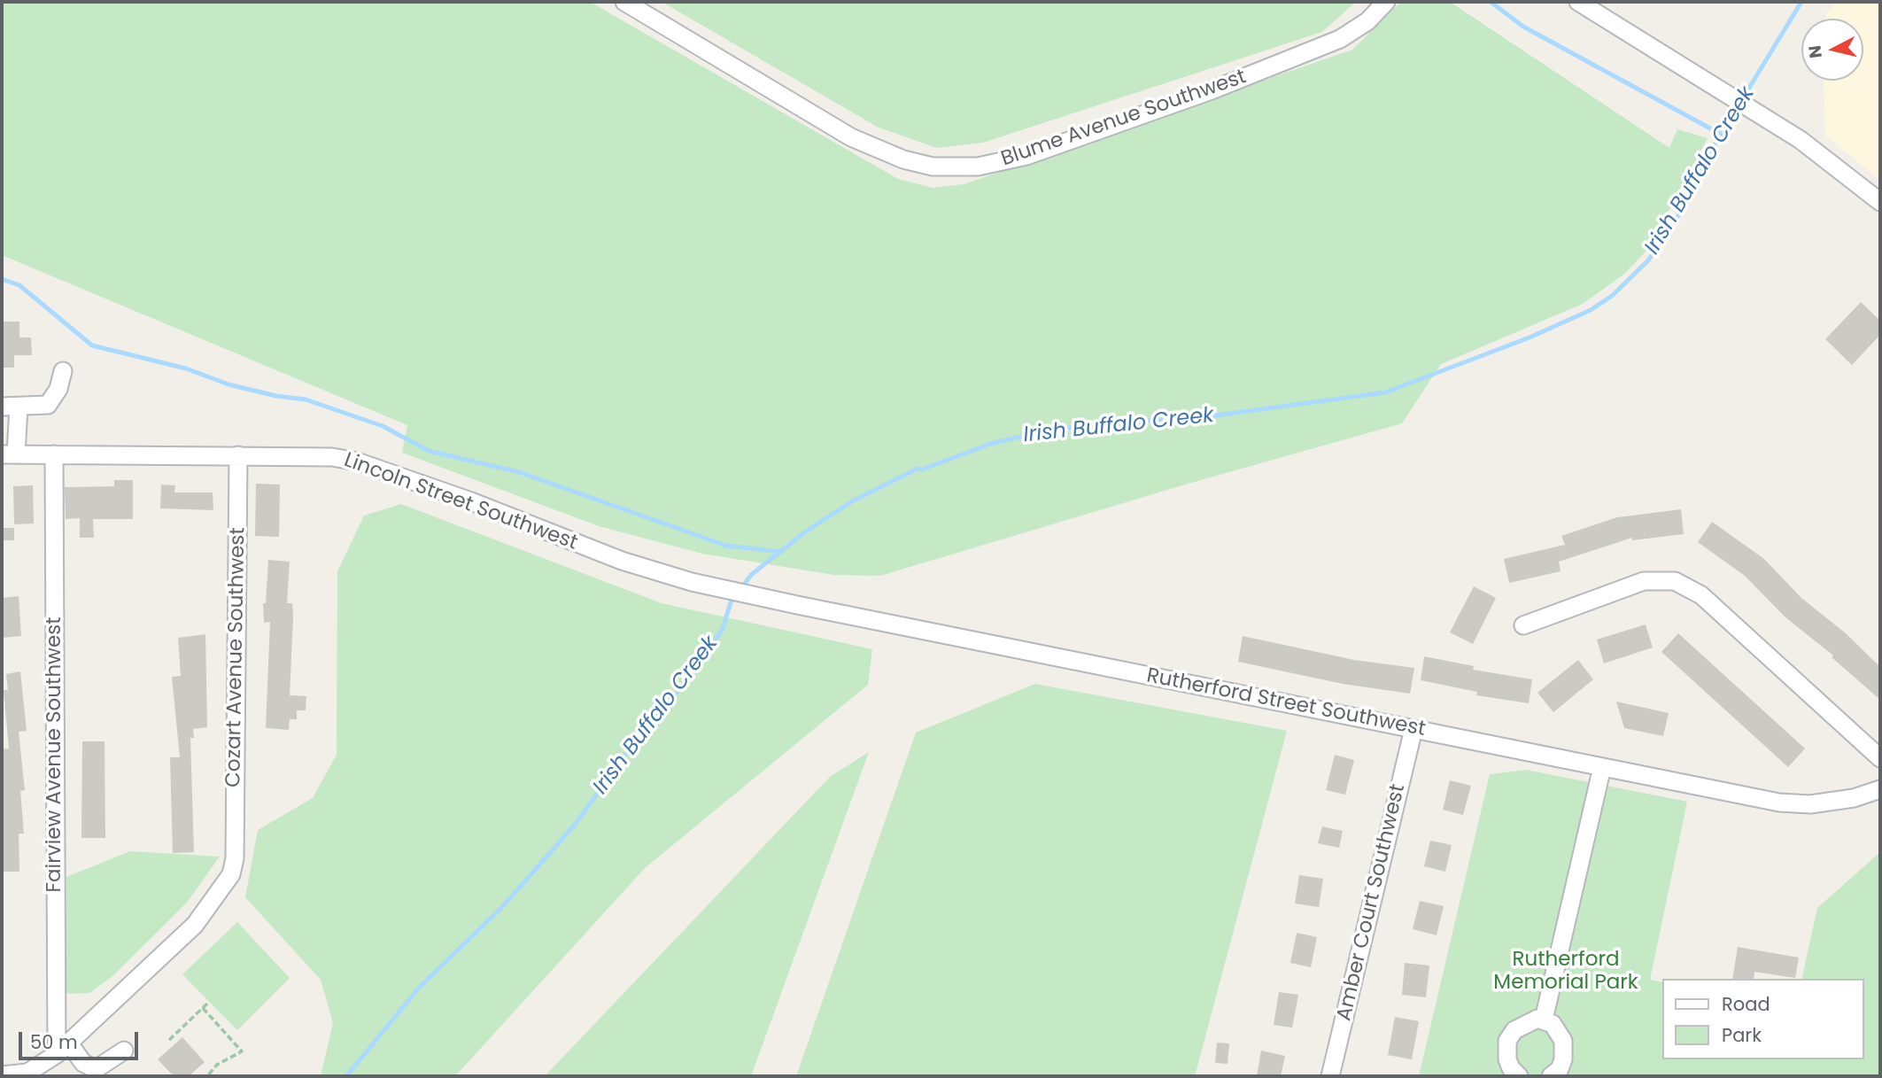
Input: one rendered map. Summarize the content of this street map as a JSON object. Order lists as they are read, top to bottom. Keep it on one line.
{"streets":{"street":["Blume Avenue Southwest","Lincoln Street Southwest","Cozart Avenue Southwest","Rutherford Street Southwest","Fairview Avenue Southwest","Amber Court Southwest"]},"crossings":[["Lincoln Street Southwest","Cozart Avenue Southwest"],["Lincoln Street Southwest","Rutherford Street Southwest"],["Lincoln Street Southwest","Fairview Avenue Southwest"],["Cozart Avenue Southwest","Fairview Avenue Southwest"],["Rutherford Street Southwest","Amber Court Southwest"]],"water":["Irish Buffalo Creek"],"parks":["Rutherford Memorial Park"],"legend":["Road","Park"],"scale_bar":"50 m","north":"left"}
